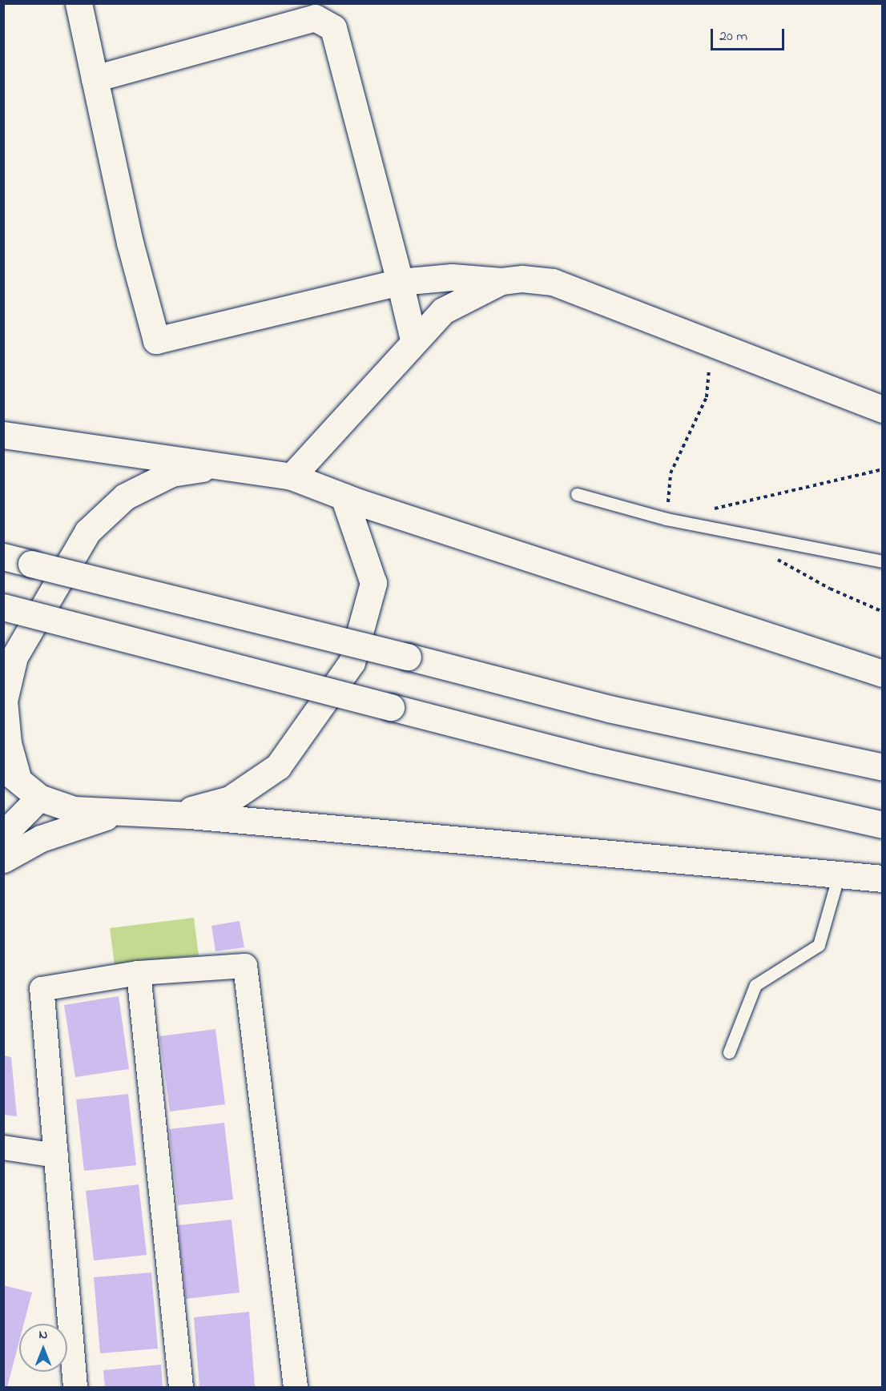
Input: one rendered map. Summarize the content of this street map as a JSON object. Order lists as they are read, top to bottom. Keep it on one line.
{"scale_bar":"20 m","north":"top"}
